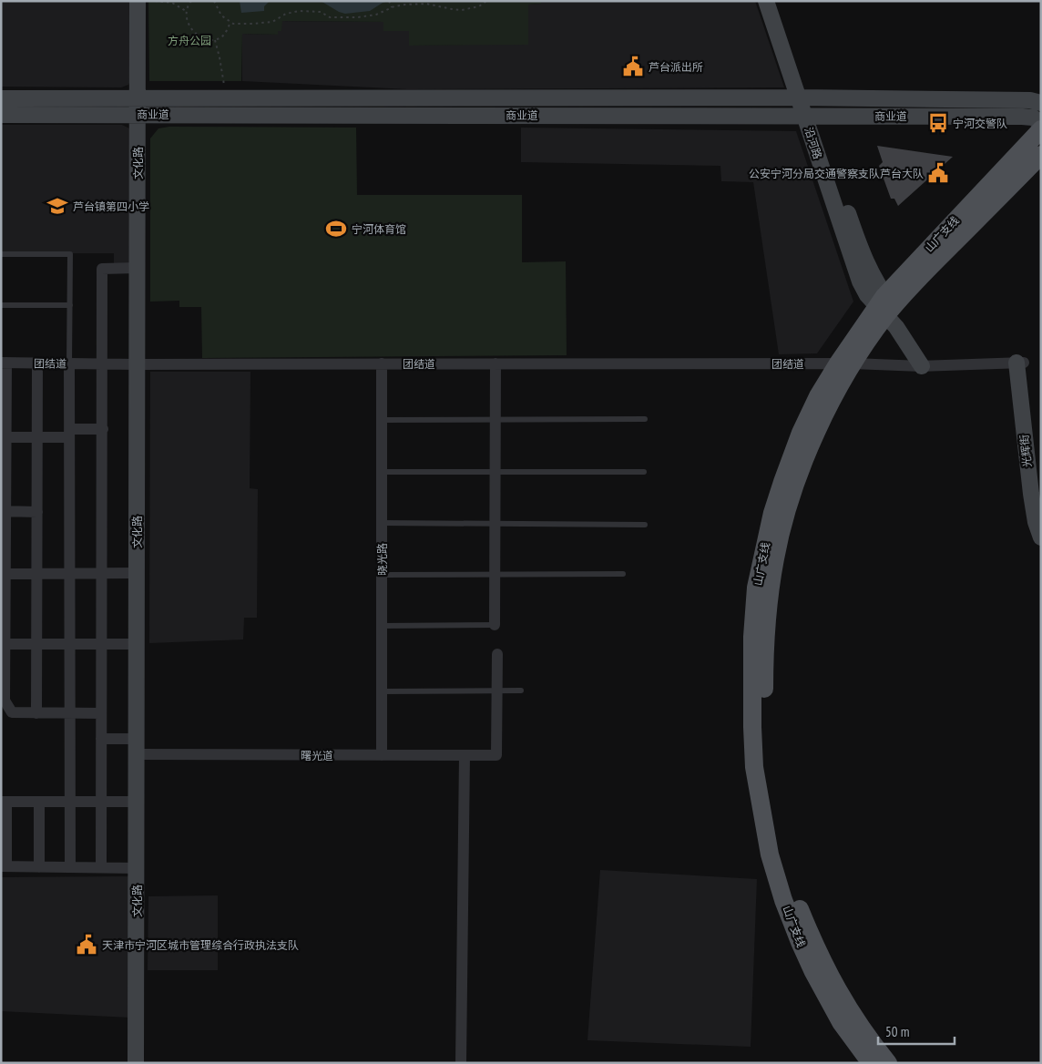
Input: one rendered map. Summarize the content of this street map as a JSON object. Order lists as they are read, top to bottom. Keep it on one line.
{"streets":{"main road":["商业道","沿河路","文化路","山广支线","光辉街"],"street":["团结道","晓光路","曙光道"]},"crossings":[["商业道","沿河路"],["商业道","文化路"],["沿河路","山广支线"],["文化路","团结道"],["文化路","曙光道"],["山广支线","团结道"],["团结道","光辉街"],["团结道","晓光路"],["晓光路","曙光道"]],"parks":["方舟公园"],"places":{"public building":["芦台派出所","公安宁河分局交通警察支队芦台大队","天津市宁河区城市管理综合行政执法支队"],"bus stop":["宁河交警队"],"school or university":["芦台镇第四小学"],"sports":["宁河体育馆"]},"scale_bar":"50 m"}
